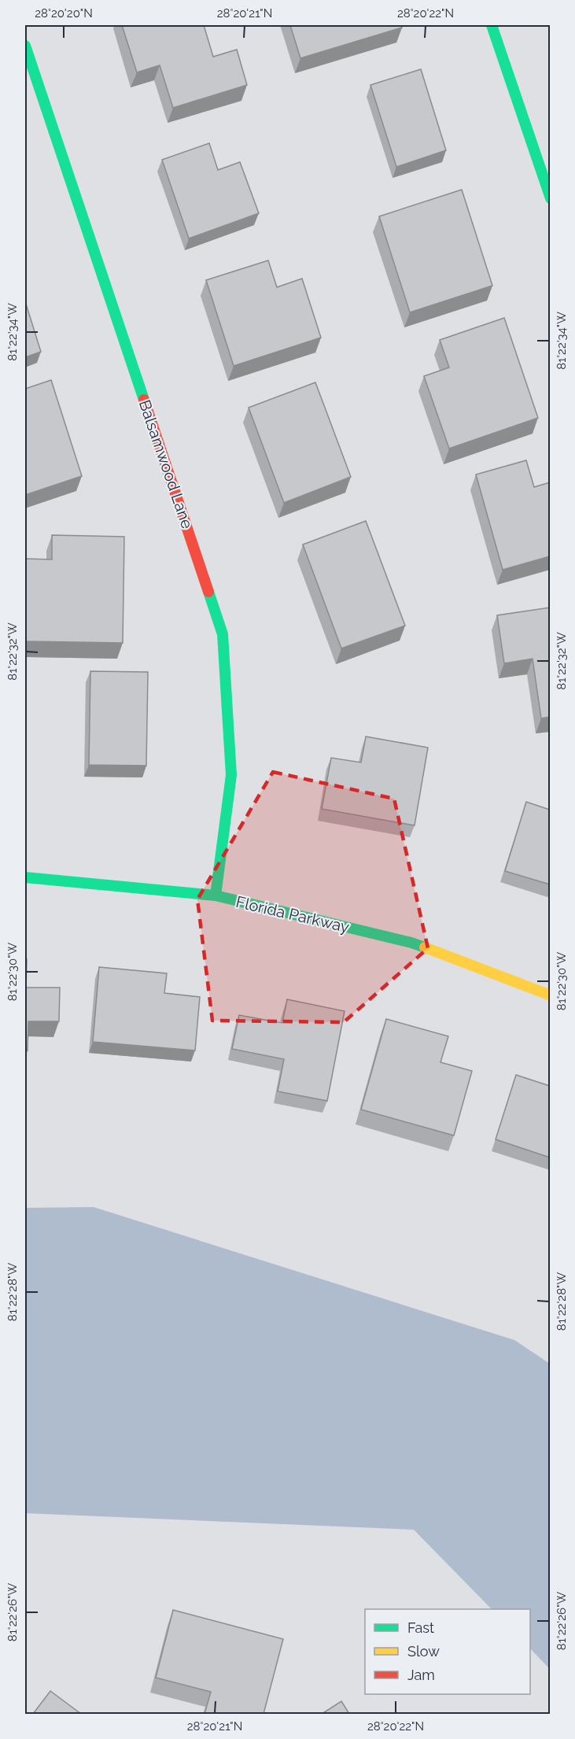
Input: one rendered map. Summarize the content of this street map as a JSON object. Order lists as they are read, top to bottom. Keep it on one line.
{"streets":{"street":["Balsamwood Lane","Florida Parkway"]},"crossings":[["Balsamwood Lane","Florida Parkway"]],"legend":["Fast","Slow","Jam"],"coordinates":["28°20'20\"N","28°20'21\"N","28°20'22\"N","81°22'34\"W","81°22'32\"W","81°22'30\"W","81°22'28\"W","81°22'26\"W"]}
